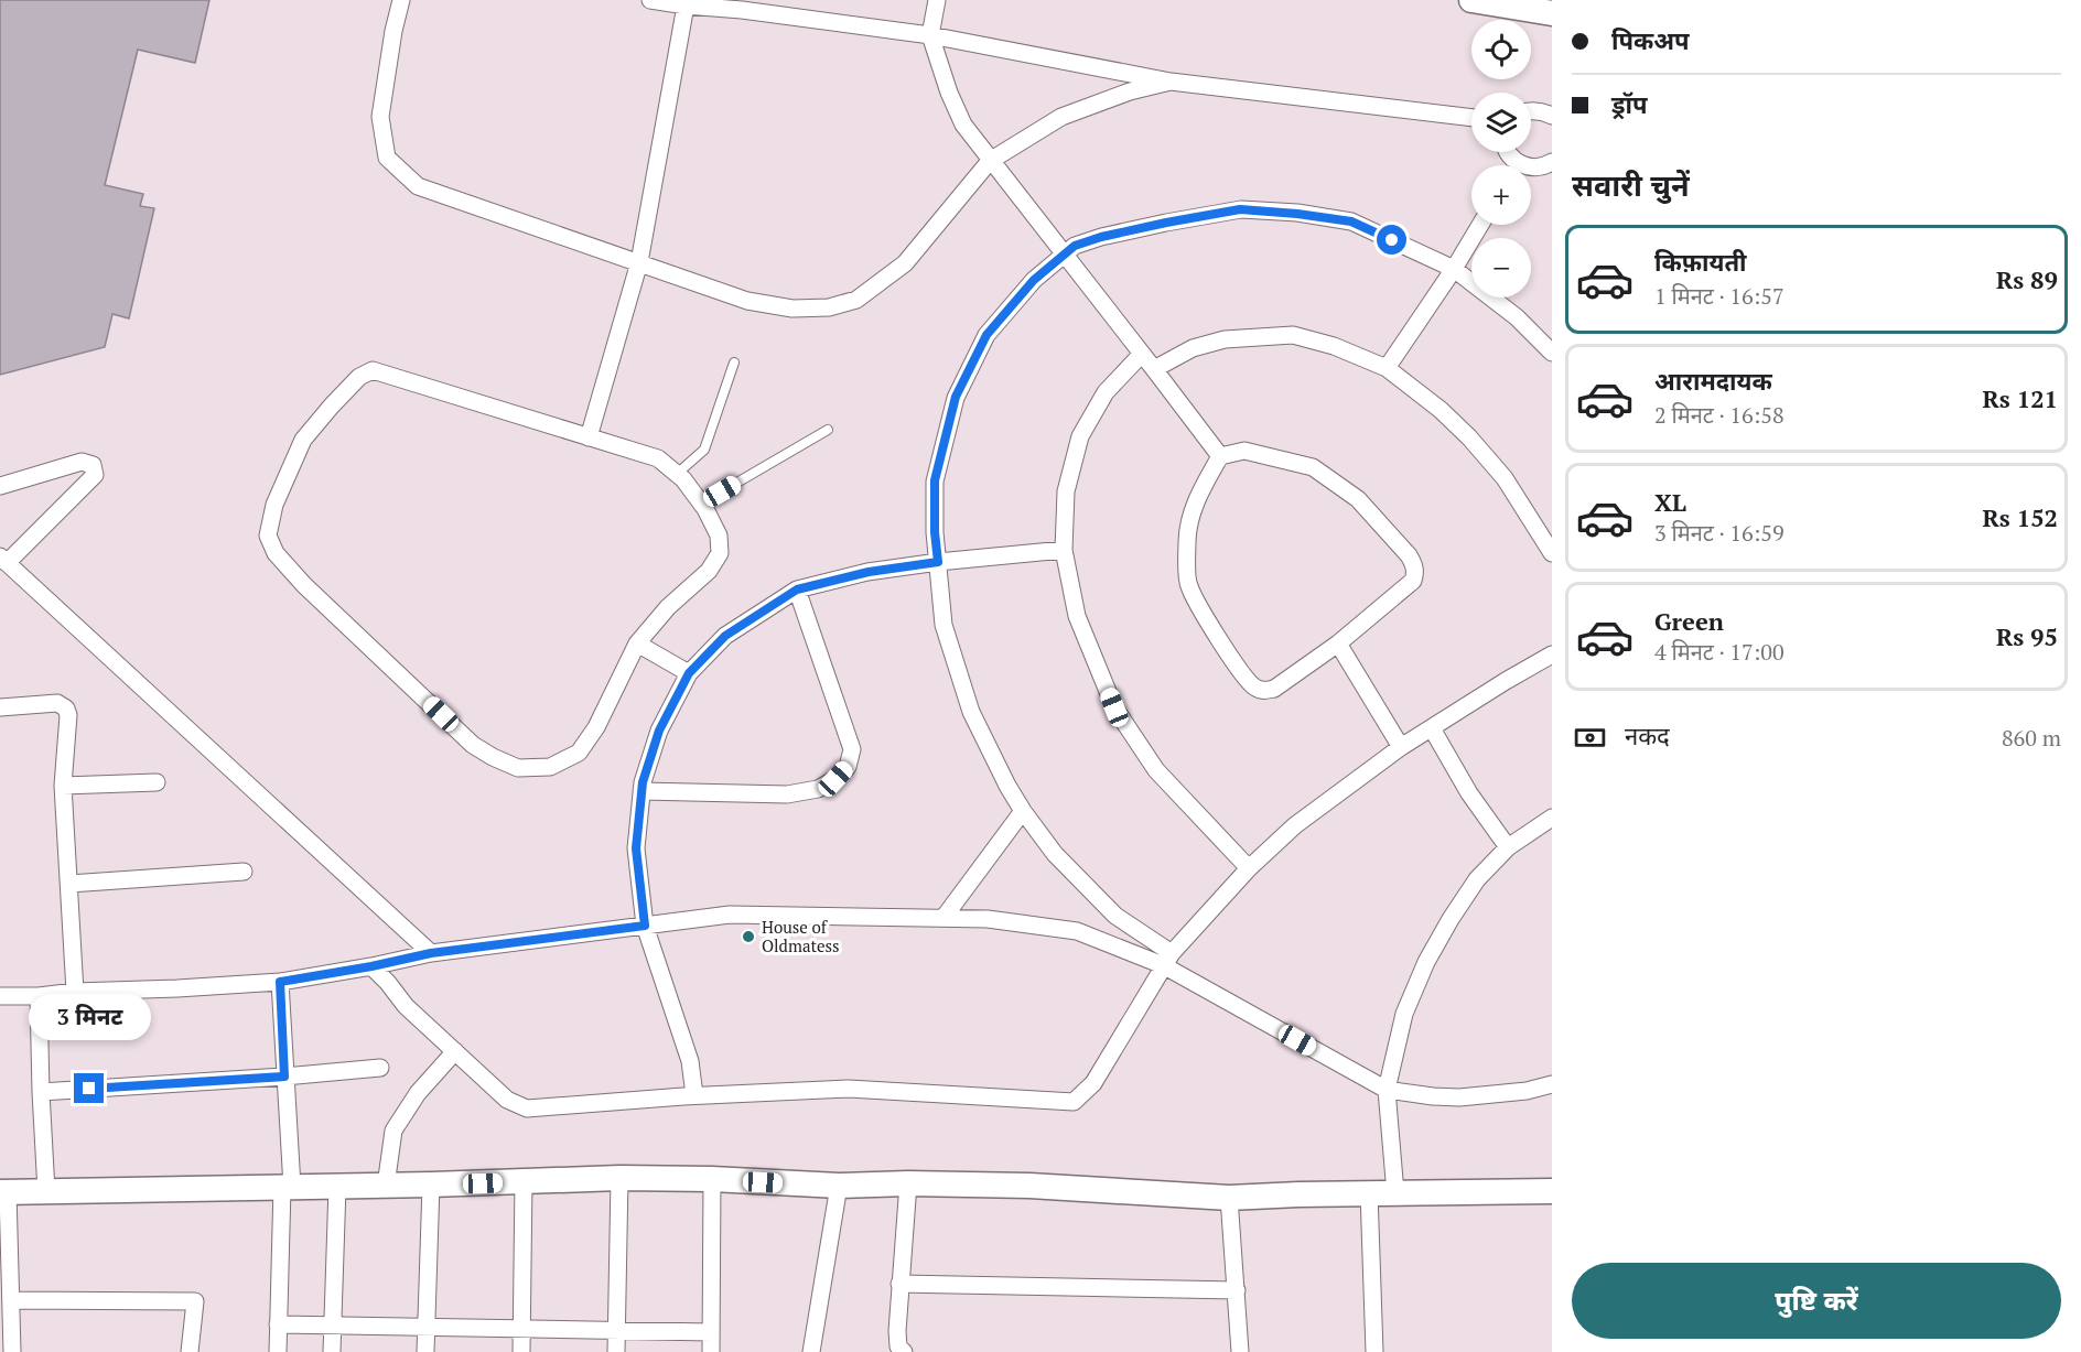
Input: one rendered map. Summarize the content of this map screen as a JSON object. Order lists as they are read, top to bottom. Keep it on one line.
{"places":["House of Oldmatess"],"page":{"banner":["पिकअप","ड्रॉप"],"map_buttons":["+","−"],"heading":"सवारी चुनें","list":[{"name":"किफ़ायती","note":"1 मिनट · 16:57","value":"Rs 89"},{"name":"आरामदायक","note":"2 मिनट · 16:58","value":"Rs 121"},{"name":"XL","note":"3 मिनट · 16:59","value":"Rs 152"},{"name":"Green","note":"4 मिनट · 17:00","value":"Rs 95"}],"pay":["नकद","860 m"],"bubble":"3 मिनट","buttons":"पुष्टि करें"}}
